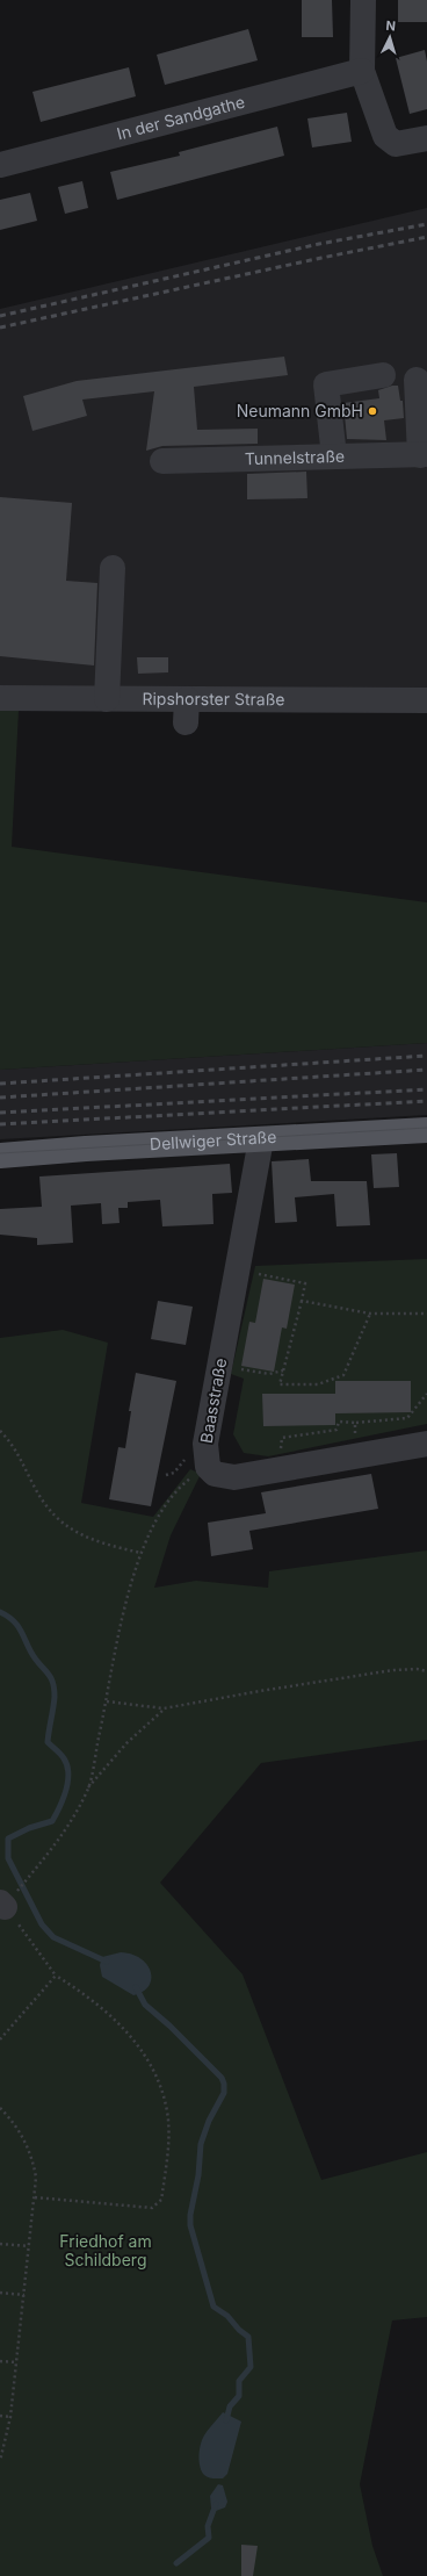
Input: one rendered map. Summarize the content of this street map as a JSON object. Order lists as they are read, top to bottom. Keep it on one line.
{"streets":{"main road":["Dellwiger Straße"],"street":["In der Sandgathe","Tunnelstraße","Ripshorster Straße","Baasstraße"]},"crossings":[["Dellwiger Straße","Baasstraße"]],"parks":["Friedhof am Schildberg"],"places":["Neumann GmbH"],"north":"top"}
